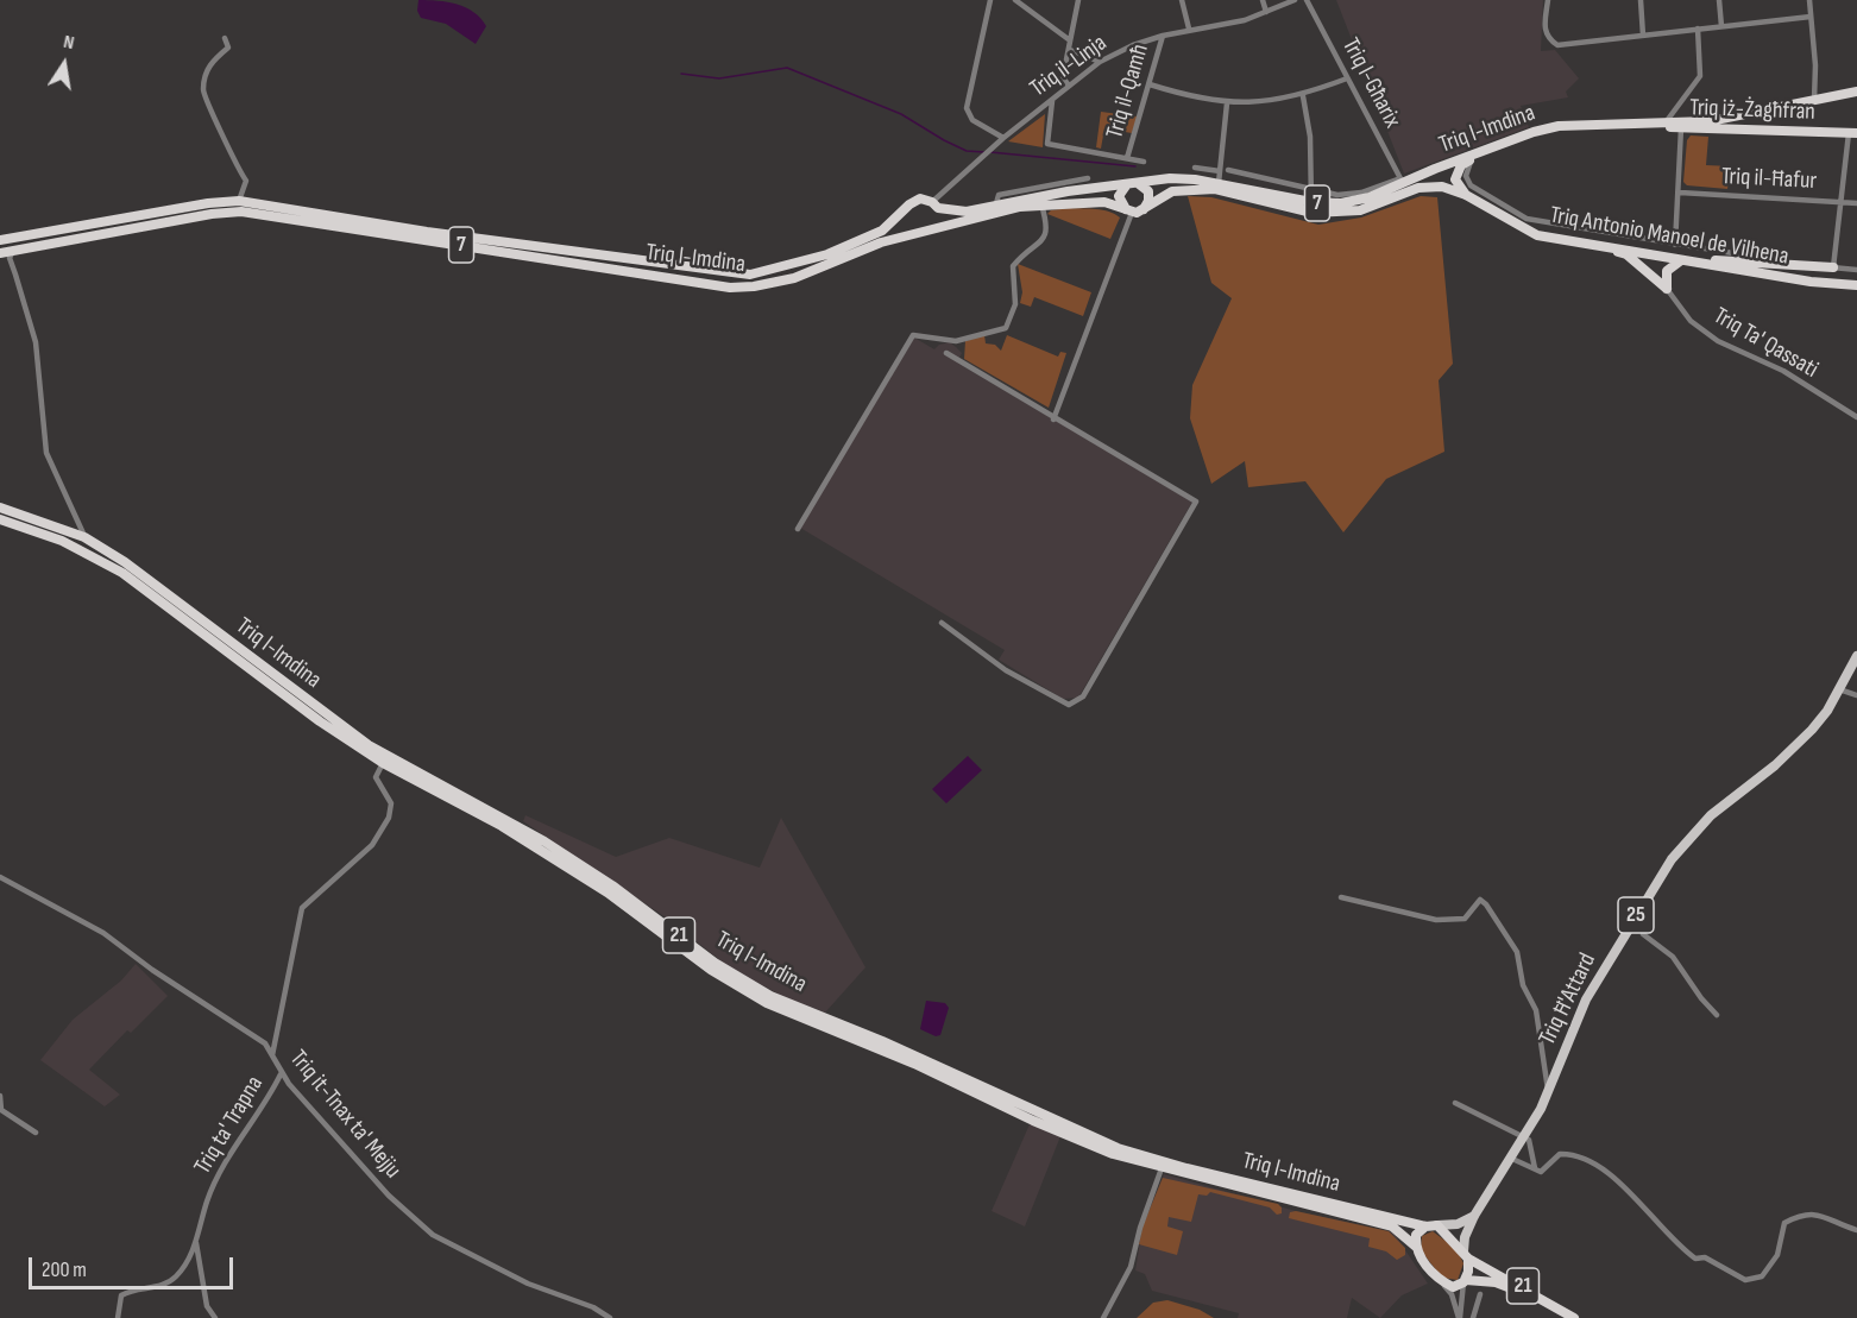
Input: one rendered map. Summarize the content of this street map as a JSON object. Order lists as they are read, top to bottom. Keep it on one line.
{"streets":{"highway":["Triq iż-Żagħfran","Triq l-Imdina","7","Triq Antonio Manoel de Vilhena","21"],"main road":["25","Triq Ħ'Attard"],"street":["Triq il-Linja","Triq l-Għarix","Triq il-Qamħ","Triq il-Ħafur","Triq Ta' Qassati","Triq it-Tnax ta' Mejju","Triq ta' Trapna"]},"crossings":[["Triq il-Linja","Triq il-Qamħ"],["Triq il-Linja","Triq l-Imdina"],["Triq l-Għarix","Triq l-Imdina"],["Triq iż-Żagħfran","Triq l-Imdina"],["Triq l-Imdina","Triq Antonio Manoel de Vilhena"],["Triq l-Imdina","21"],["Triq l-Imdina","Triq it-Tnax ta' Mejju"],["21","Triq Ħ'Attard"],["Triq it-Tnax ta' Mejju","Triq ta' Trapna"]],"scale_bar":"200 m","north":"top"}
